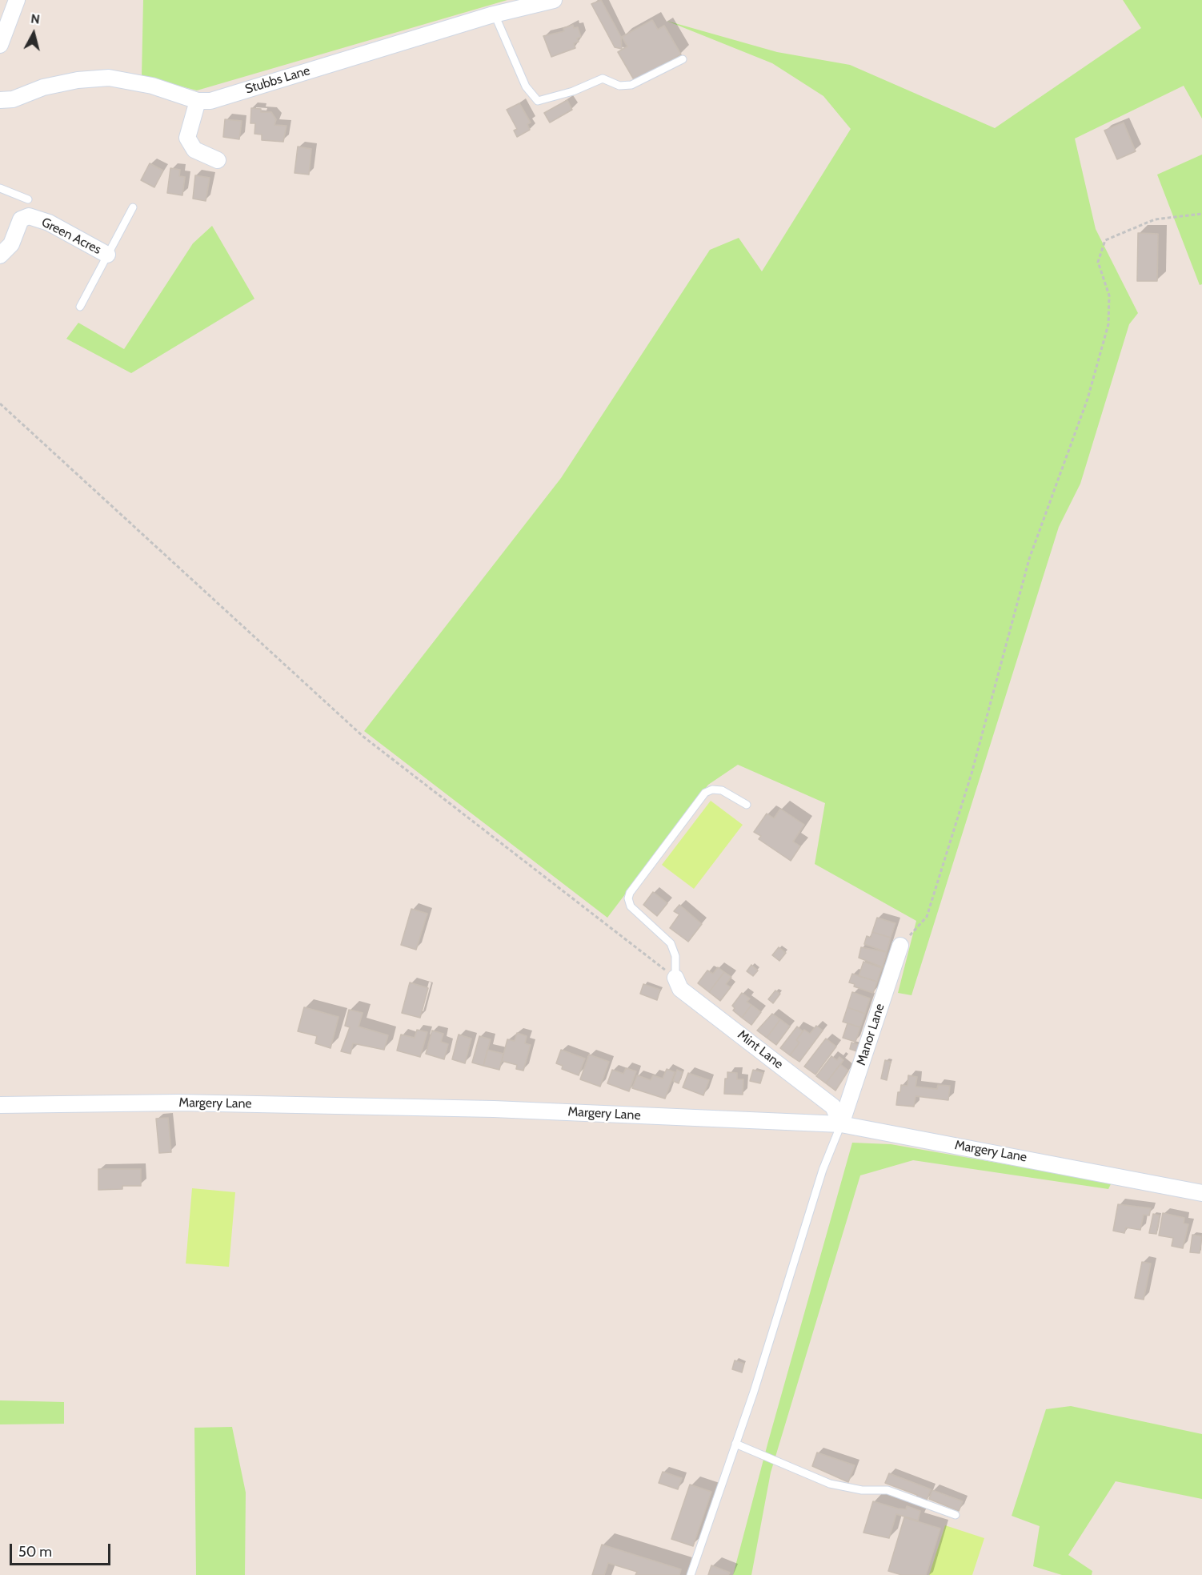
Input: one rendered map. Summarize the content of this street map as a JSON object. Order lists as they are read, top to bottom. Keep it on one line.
{"streets":{"street":["Stubbs Lane","Green Acres","Manor Lane","Mint Lane","Margery Lane"]},"crossings":[["Manor Lane","Mint Lane"],["Manor Lane","Margery Lane"],["Mint Lane","Margery Lane"]],"scale_bar":"50 m","north":"top"}
